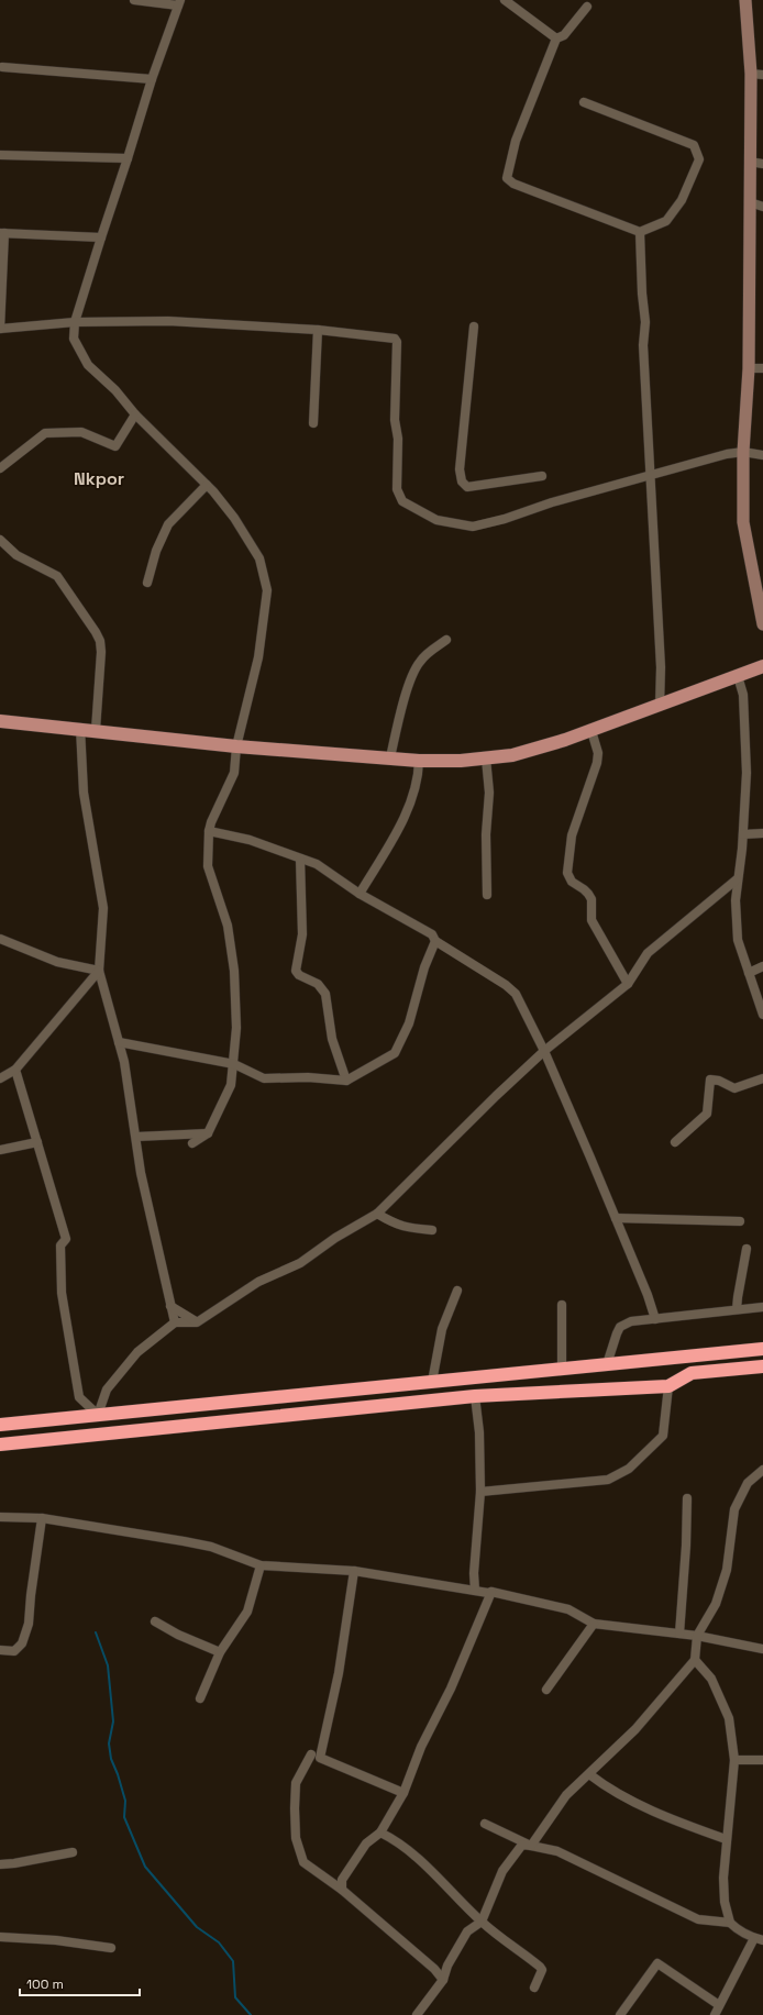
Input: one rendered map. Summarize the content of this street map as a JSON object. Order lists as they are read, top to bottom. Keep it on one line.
{"districts":["Nkpor"],"scale_bar":"100 m"}
